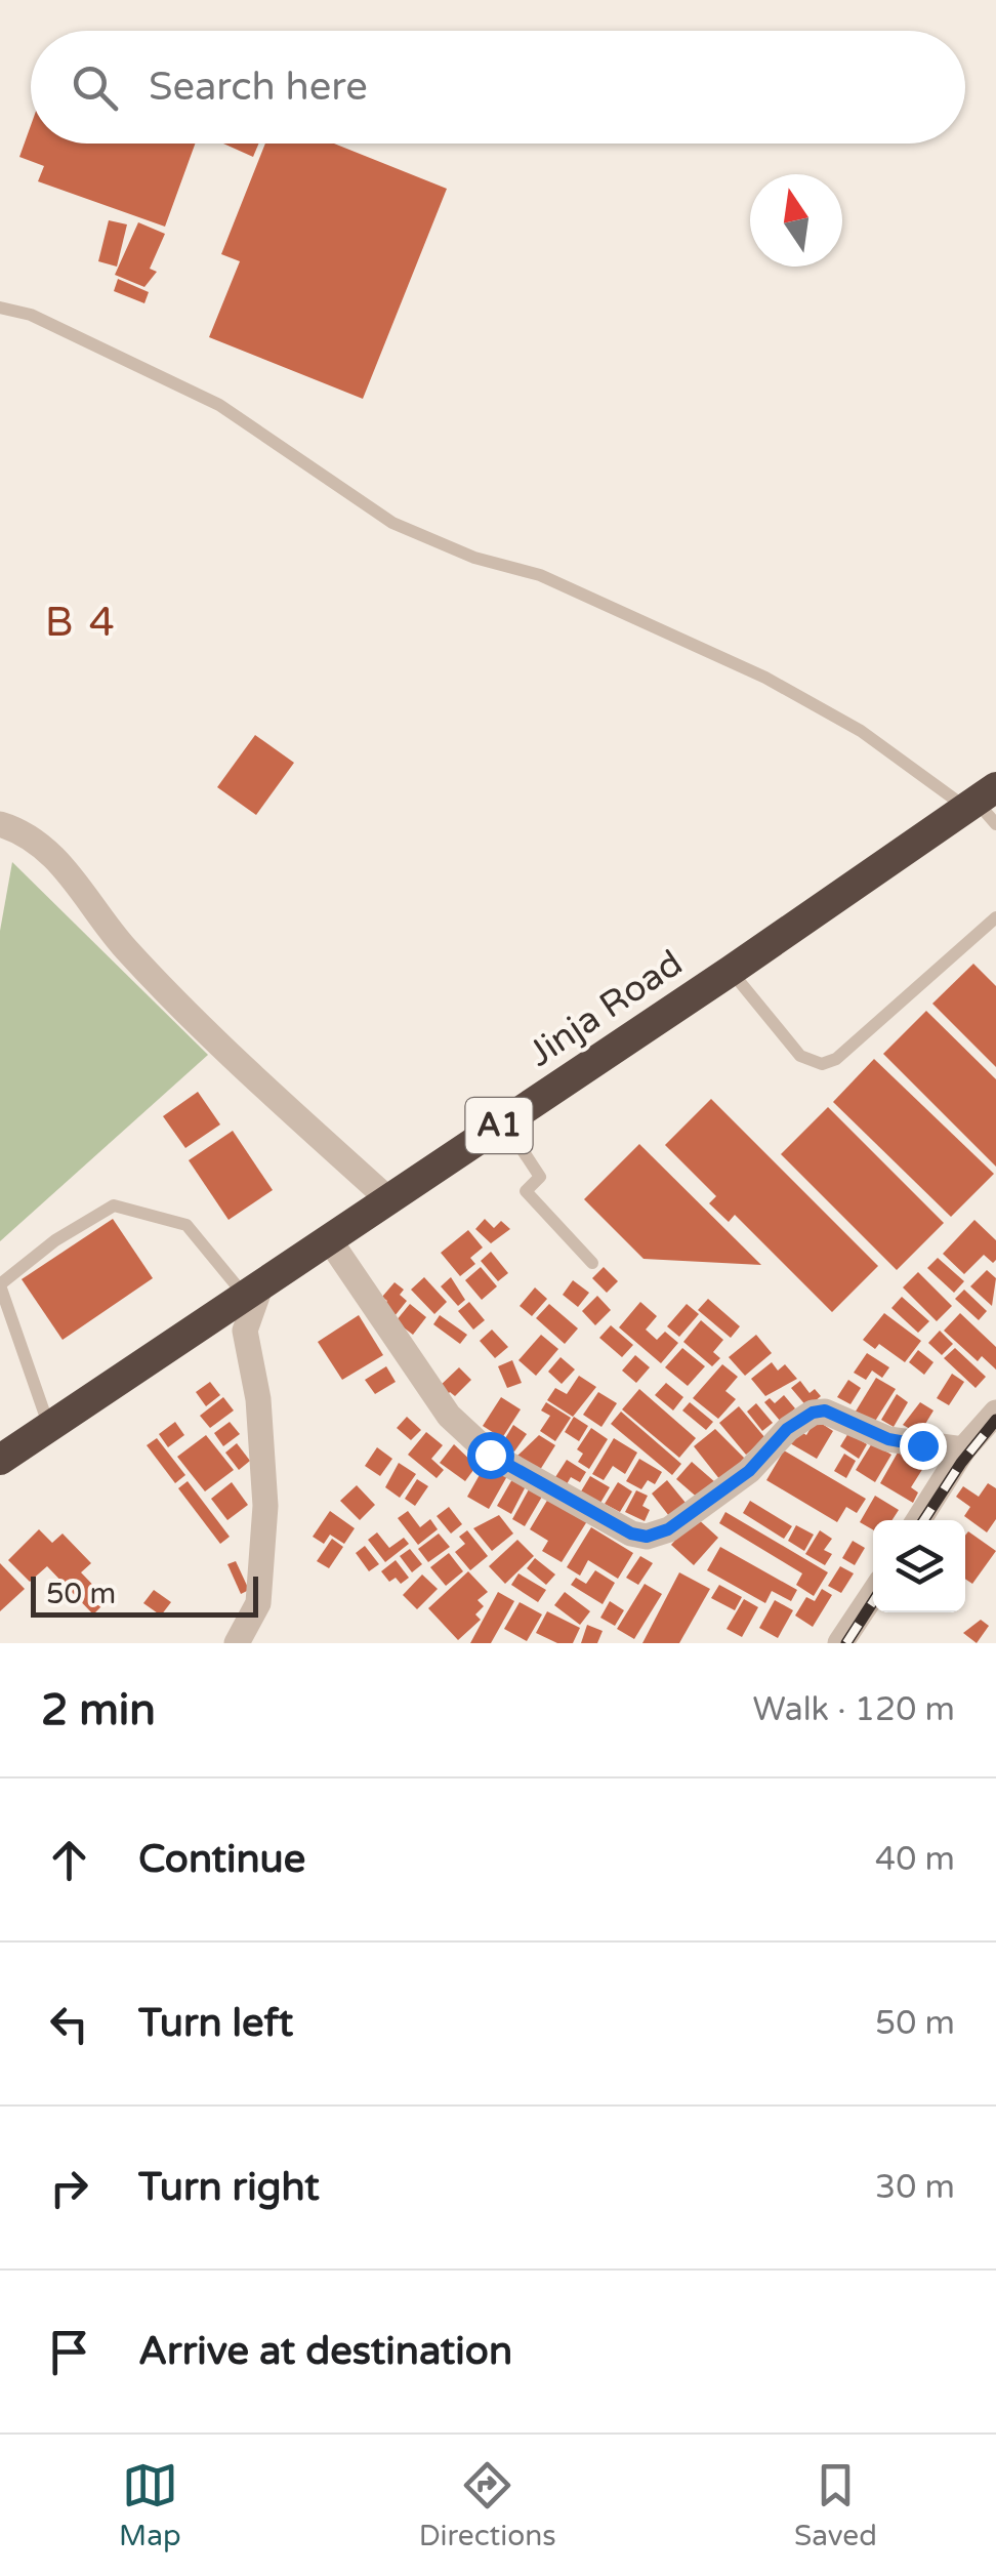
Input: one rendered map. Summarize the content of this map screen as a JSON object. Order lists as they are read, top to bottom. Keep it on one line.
{"streets":{"highway":["Jinja Road","A1"]},"districts":["B 4"],"scale_bar":"50 m","north":"top","page":{"search":"Search here","scale":"50 m","heading":["2 min","Walk · 120 m"],"list":[["Continue","40 m"],["Turn left","50 m"],["Turn right","30 m"],"Arrive at destination"],"nav":["Map","Directions","Saved"]}}
